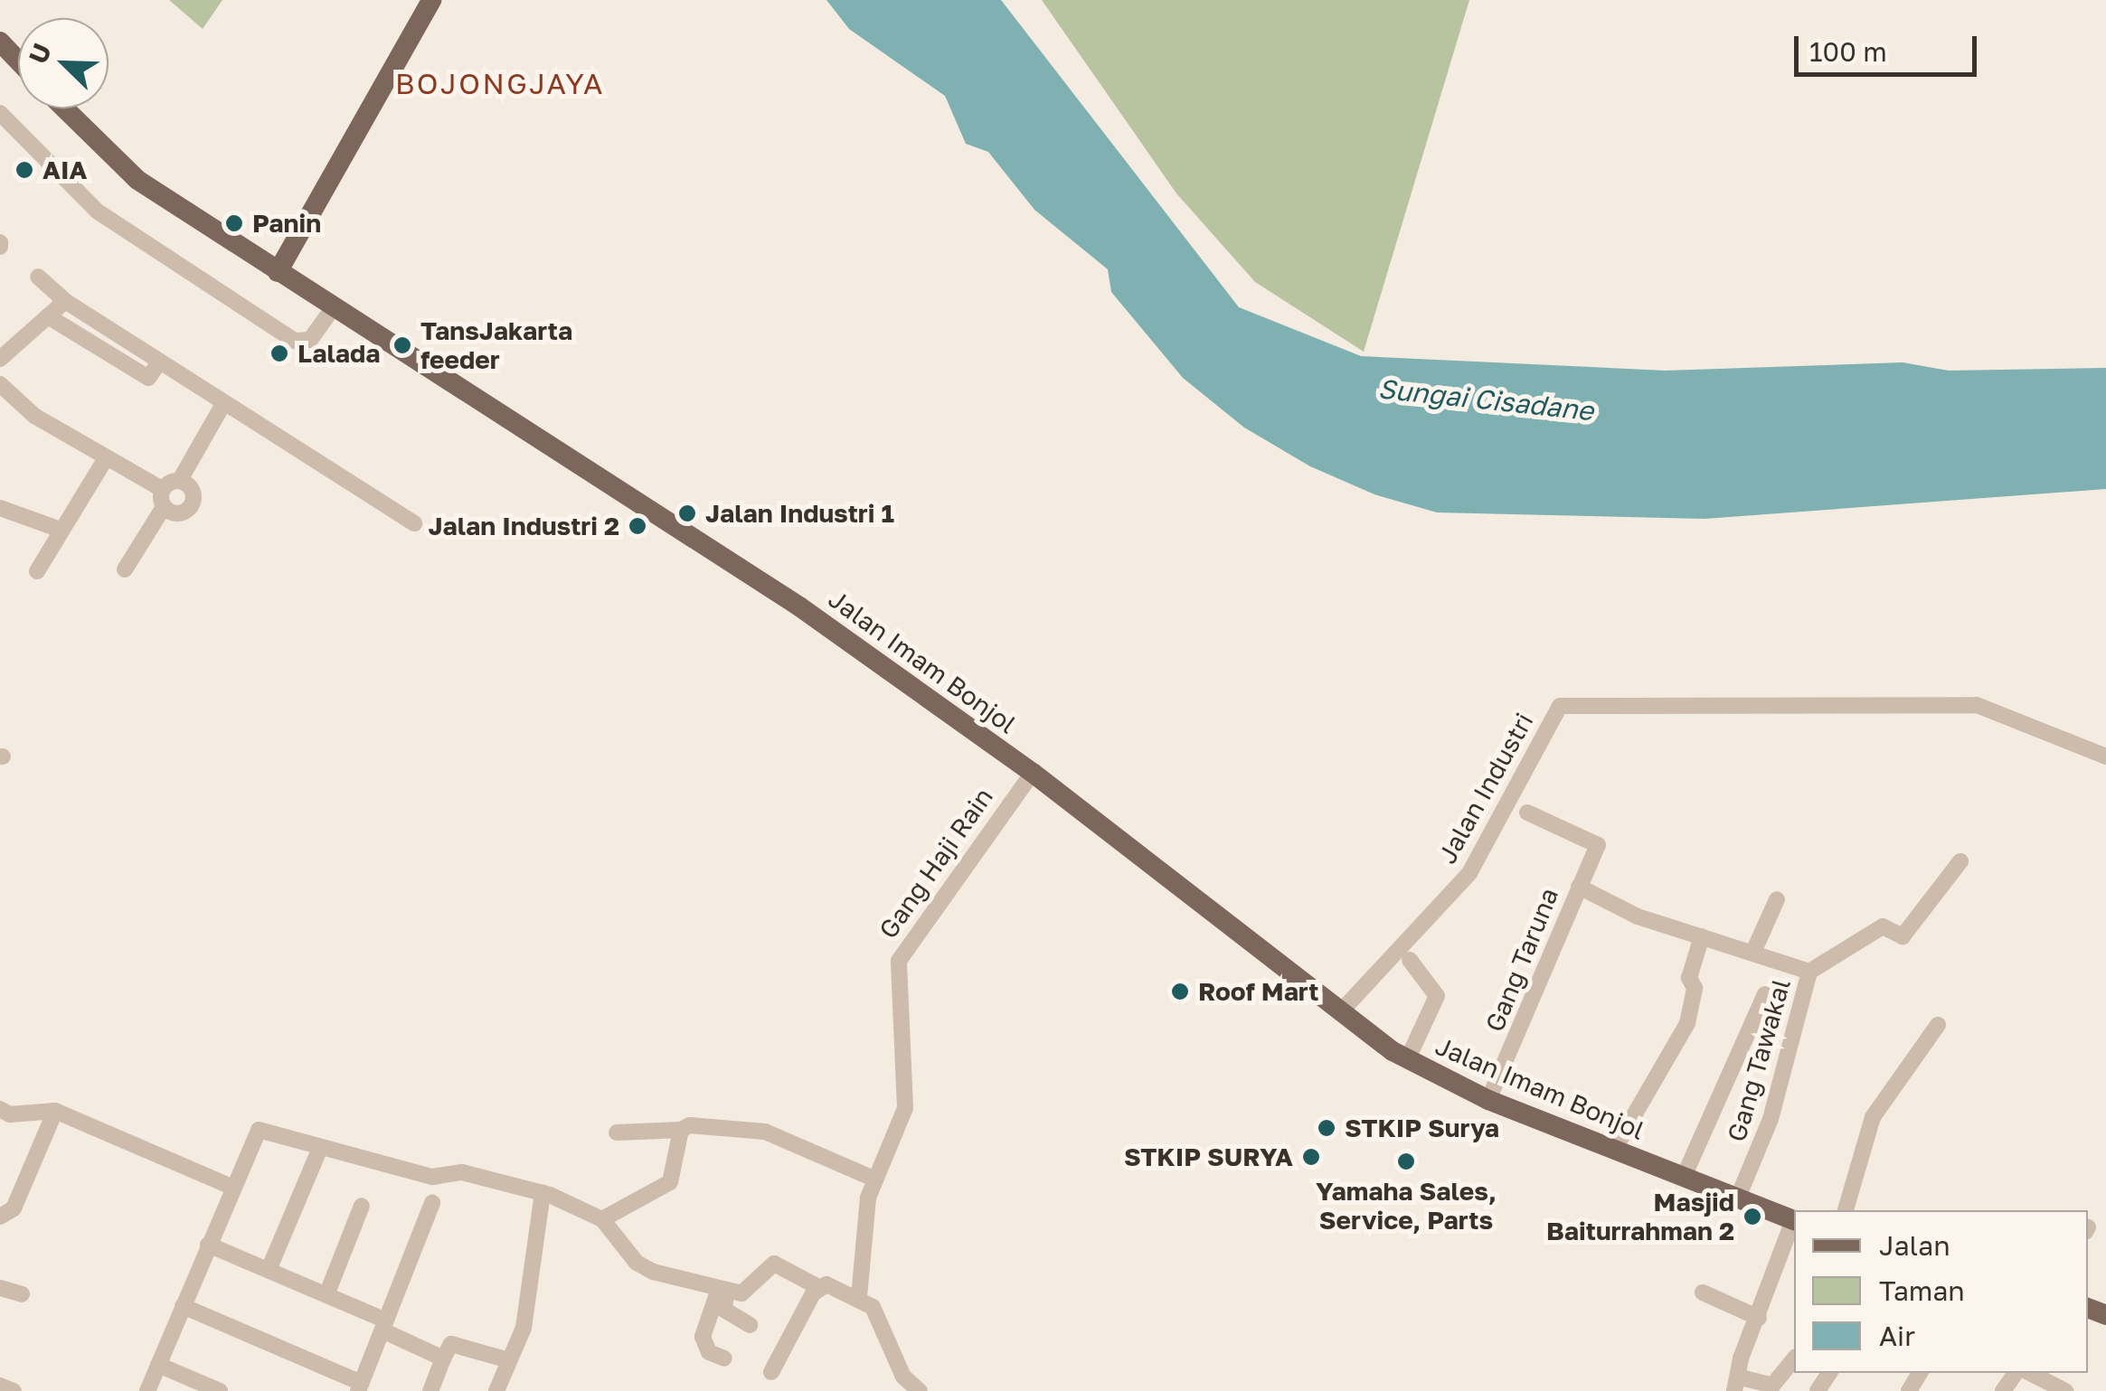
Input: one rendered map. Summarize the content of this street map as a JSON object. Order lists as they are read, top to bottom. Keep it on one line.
{"streets":{"main road":["Jalan Imam Bonjol"],"street":["Jalan Industri","Gang Haji Rain","Gang Taruna","Gang Tawakal"]},"crossings":[["Jalan Imam Bonjol","Jalan Industri"],["Jalan Imam Bonjol","Gang Haji Rain"],["Jalan Imam Bonjol","Gang Taruna"],["Jalan Imam Bonjol","Gang Tawakal"]],"districts":["BOJONGJAYA"],"water":["Sungai Cisadane"],"places":["AIA","Panin","TansJakarta feeder","Lalada","Jalan Industri 1","Jalan Industri 2","Roof Mart","STKIP Surya","STKIP SURYA","Yamaha Sales, Service, Parts","Masjid Baiturrahman 2"],"legend":["Jalan","Taman","Air"],"scale_bar":"100 m","north":"top left"}
